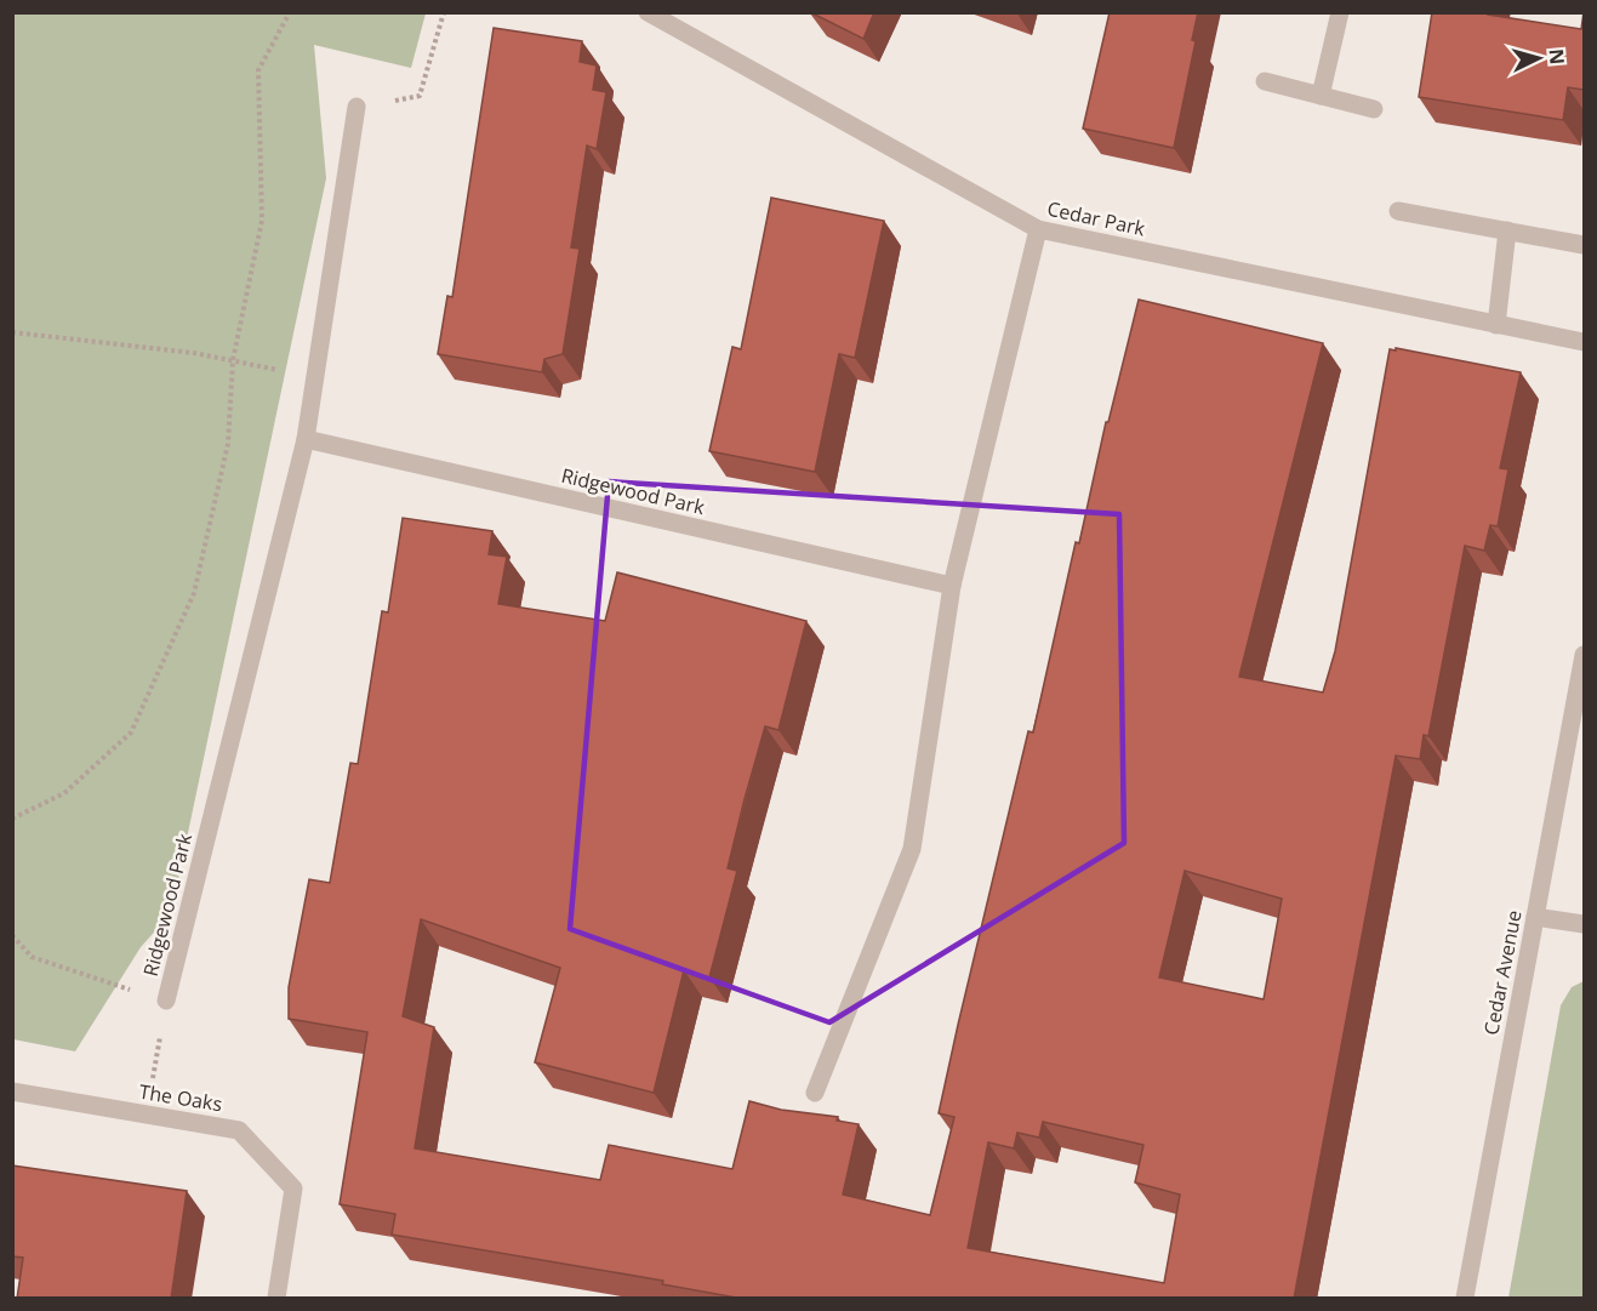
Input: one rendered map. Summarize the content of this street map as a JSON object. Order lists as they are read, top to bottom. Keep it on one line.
{"streets":{"street":["Cedar Park","Ridgewood Park","Cedar Avenue","The Oaks"]},"north":"right"}
